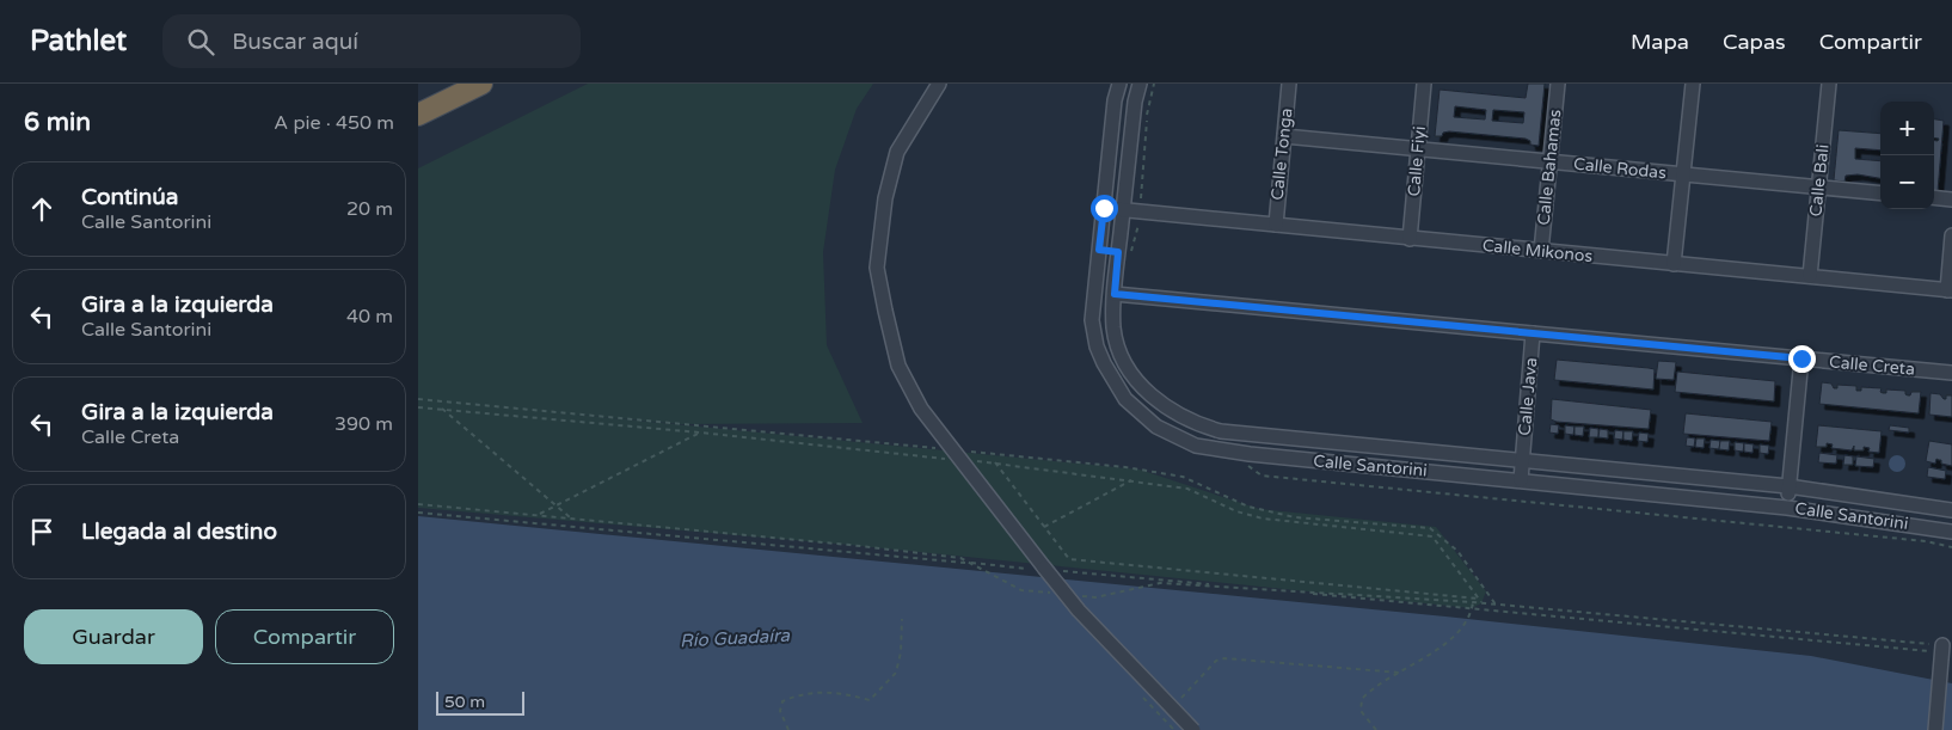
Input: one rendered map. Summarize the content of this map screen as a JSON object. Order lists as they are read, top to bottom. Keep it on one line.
{"streets":{"street":["Calle Tonga","Calle Fiyi","Calle Bahamas","Calle Rodas","Calle Bali","Calle Mikonos","Calle Creta","Calle Java","Calle Santorini"]},"crossings":[["Calle Tonga","Calle Rodas"],["Calle Tonga","Calle Mikonos"],["Calle Fiyi","Calle Rodas"],["Calle Fiyi","Calle Mikonos"],["Calle Bahamas","Calle Rodas"],["Calle Bahamas","Calle Mikonos"],["Calle Rodas","Calle Bali"],["Calle Bali","Calle Mikonos"],["Calle Mikonos","Calle Santorini"],["Calle Creta","Calle Java"],["Calle Creta","Calle Santorini"],["Calle Java","Calle Santorini"]],"water":["Río Guadaíra"],"scale_bar":"50 m","page":{"header":"Pathlet","search":"Buscar aquí","nav":["Mapa","Capas","Compartir"],"heading":["6 min","A pie · 450 m"],"map_buttons":["+","−"],"list":[["Continúa","Calle Santorini","20 m"],["Gira a la izquierda","Calle Santorini","40 m"],["Gira a la izquierda","Calle Creta","390 m"],"Llegada al destino"],"buttons":["Guardar","Compartir"],"scale":"50 m"}}
